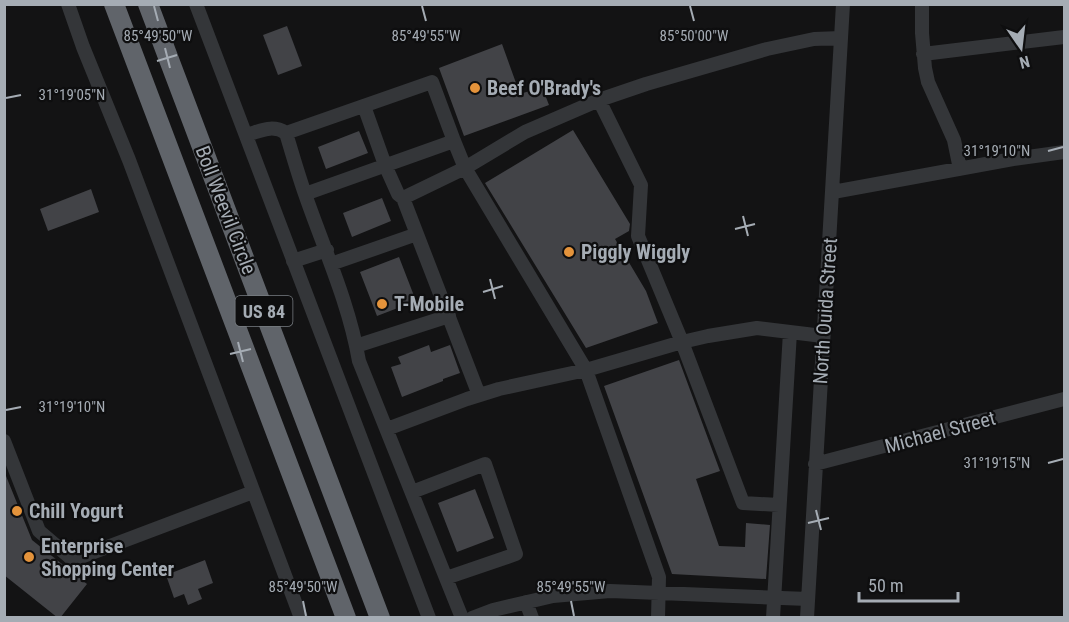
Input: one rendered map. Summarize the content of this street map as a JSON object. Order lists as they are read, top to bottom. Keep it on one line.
{"streets":{"highway":["Boll Weevil Circle","US 84"],"street":["North Ouida Street","Michael Street"]},"crossings":[["North Ouida Street","Michael Street"]],"places":["Beef O'Brady's","Piggly Wiggly","T-Mobile","Chill Yogurt","Enterprise Shopping Center"],"scale_bar":"50 m","north":"bottom","coordinates":["85°49'50\"W","85°49'55\"W","85°50'00\"W","31°19'05\"N","31°19'10\"N","31°19'15\"N"]}
